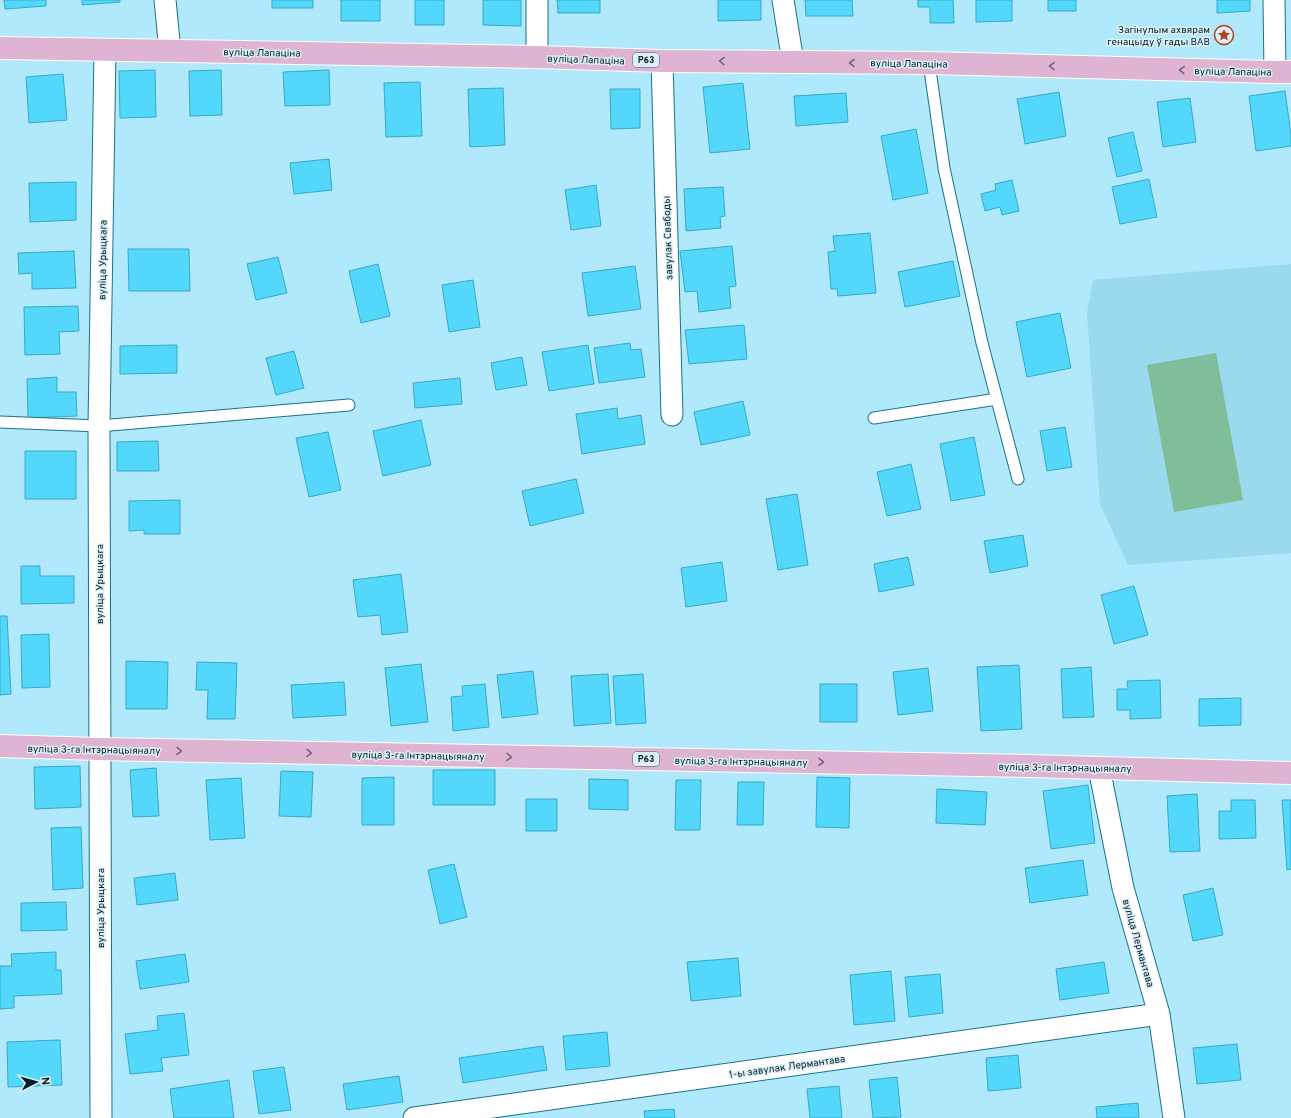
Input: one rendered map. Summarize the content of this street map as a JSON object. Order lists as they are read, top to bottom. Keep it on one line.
{"streets":{"main road":["вуліца Лапаціна","Р63","вуліца 3-га Інтэрнацыяналу"],"street":["завулак Свабоды","вуліца Урыцкага","вуліца Лермантава","1-ы завулак Лермантава"]},"crossings":[["вуліца Лапаціна","завулак Свабоды"],["вуліца Лапаціна","вуліца Урыцкага"],["вуліца Урыцкага","вуліца 3-га Інтэрнацыяналу"],["вуліца 3-га Інтэрнацыяналу","вуліца Лермантава"],["вуліца Лермантава","1-ы завулак Лермантава"]],"one_way":["вуліца Лапаціна","вуліца 3-га Інтэрнацыяналу"],"places":{"place":["Загінулым ахвярам генацыду ў гады ВАВ"]},"north":"right"}
